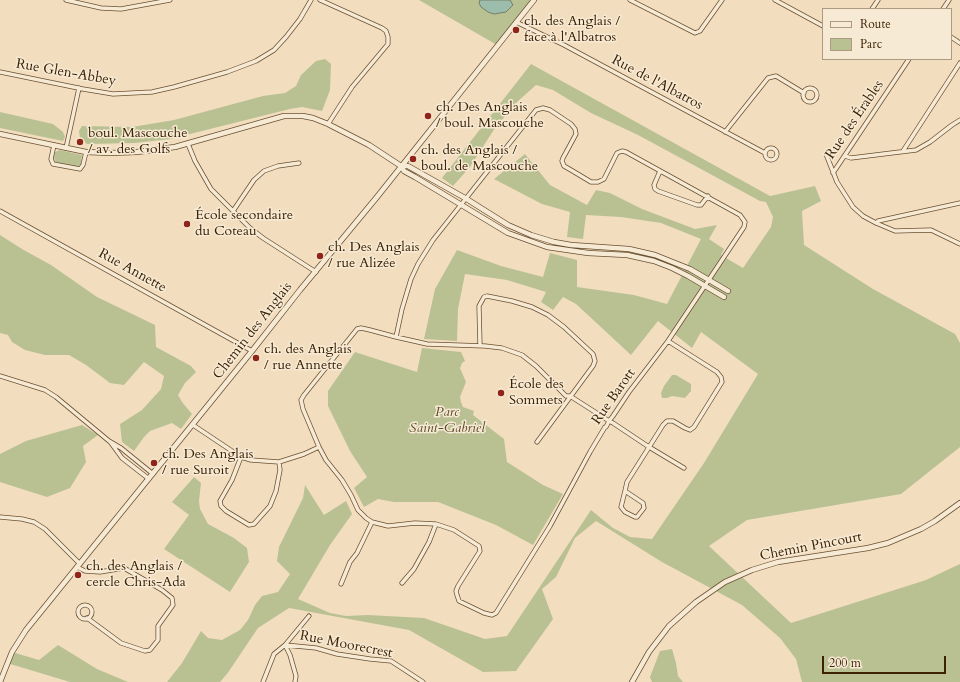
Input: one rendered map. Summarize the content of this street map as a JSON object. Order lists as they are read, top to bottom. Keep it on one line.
{"streets":{"street":["Rue Glen-Abbey","Rue de l'Albatros","Rue des Érables","Rue Annette","Chemin des Anglais","Rue Barott","Chemin Pincourt","Rue Moorecrest"]},"crossings":[["Rue de l'Albatros","Chemin des Anglais"],["Rue Annette","Chemin des Anglais"]],"parks":["Parc Saint-Gabriel"],"places":["ch. des Anglais / face à l'Albatros","ch. Des Anglais / boul. Mascouche","boul. Mascouche / av. des Golfs","ch. des Anglais / boul. de Mascouche","École secondaire du Coteau","ch. Des Anglais / rue Alizée","ch. des Anglais / rue Annette","École des Sommets","ch. Des Anglais / rue Suroit","ch. des Anglais / cercle Chris-Ada"],"legend":["Route","Parc"],"scale_bar":"200 m"}
